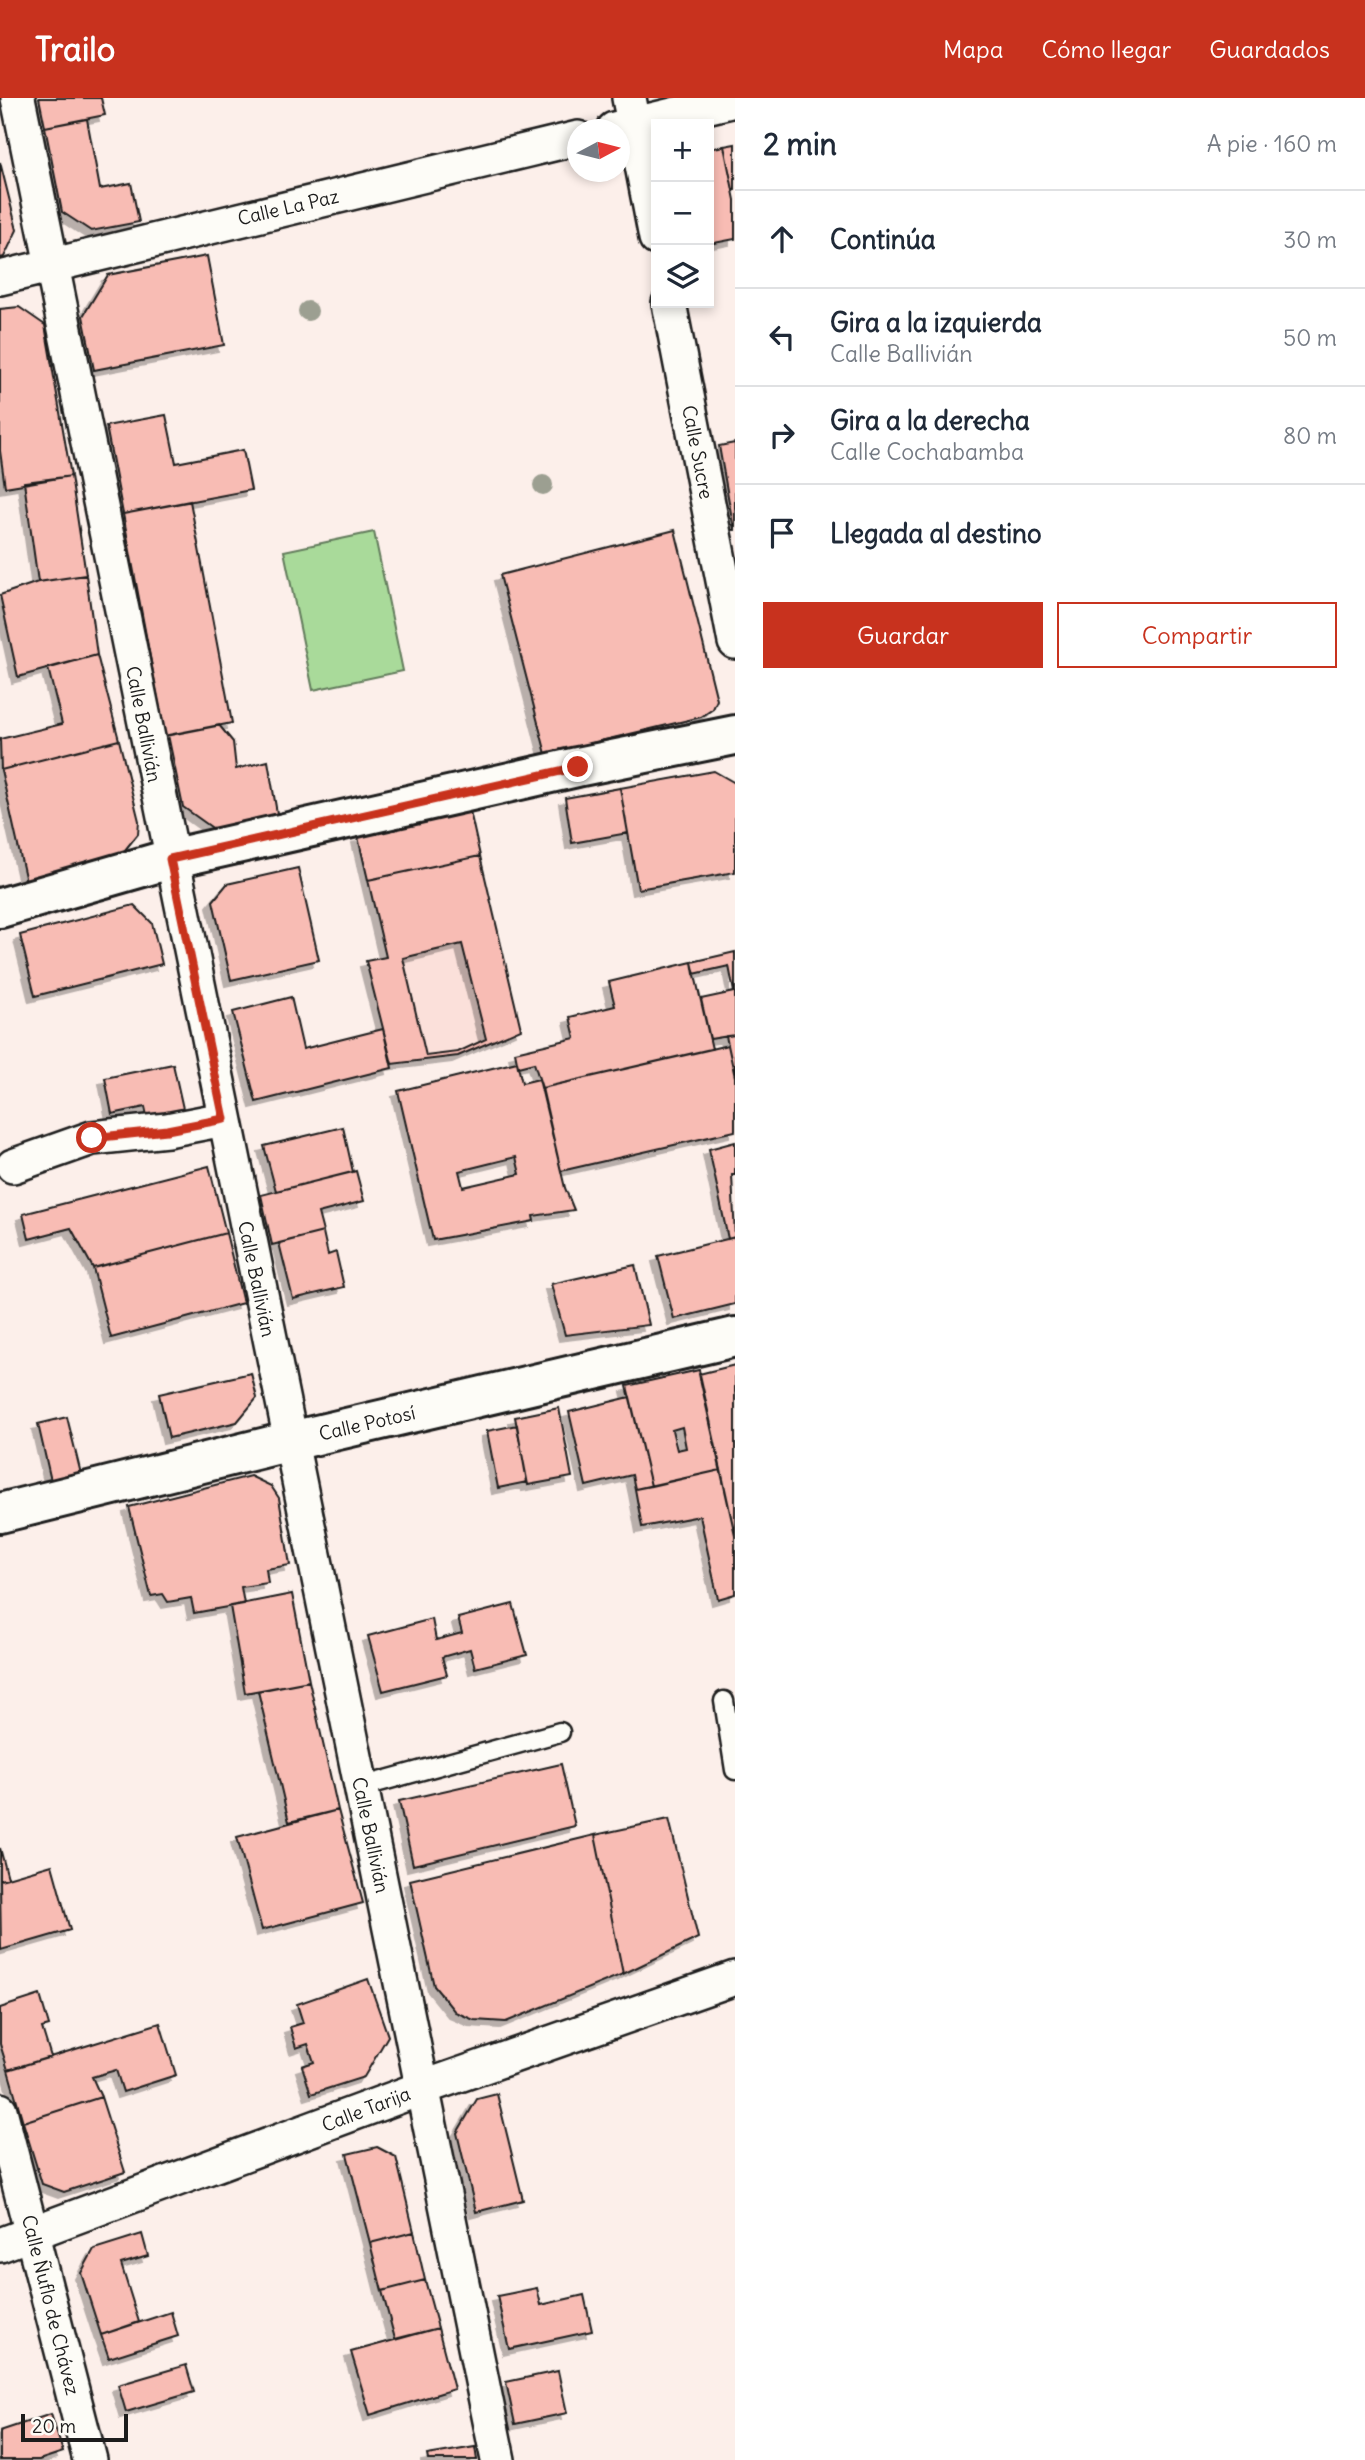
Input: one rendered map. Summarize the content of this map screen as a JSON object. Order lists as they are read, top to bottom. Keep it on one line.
{"streets":{"street":["Calle La Paz","Calle Sucre","Calle Ballivián","Calle Potosí","Calle Tarija","Calle Ñuflo de Chávez"]},"crossings":[["Calle La Paz","Calle Ballivián"],["Calle Ballivián","Calle Potosí"],["Calle Ballivián","Calle Tarija"],["Calle Tarija","Calle Ñuflo de Chávez"]],"scale_bar":"20 m","north":"right","page":{"header":"Trailo","nav":["Mapa","Cómo llegar","Guardados"],"heading":["2 min","A pie · 160 m"],"map_buttons":["+","−"],"list":[["Continúa","30 m"],["Gira a la izquierda","Calle Ballivián","50 m"],["Gira a la derecha","Calle Cochabamba","80 m"],"Llegada al destino"],"buttons":["Guardar","Compartir"],"scale":"20 m"}}
